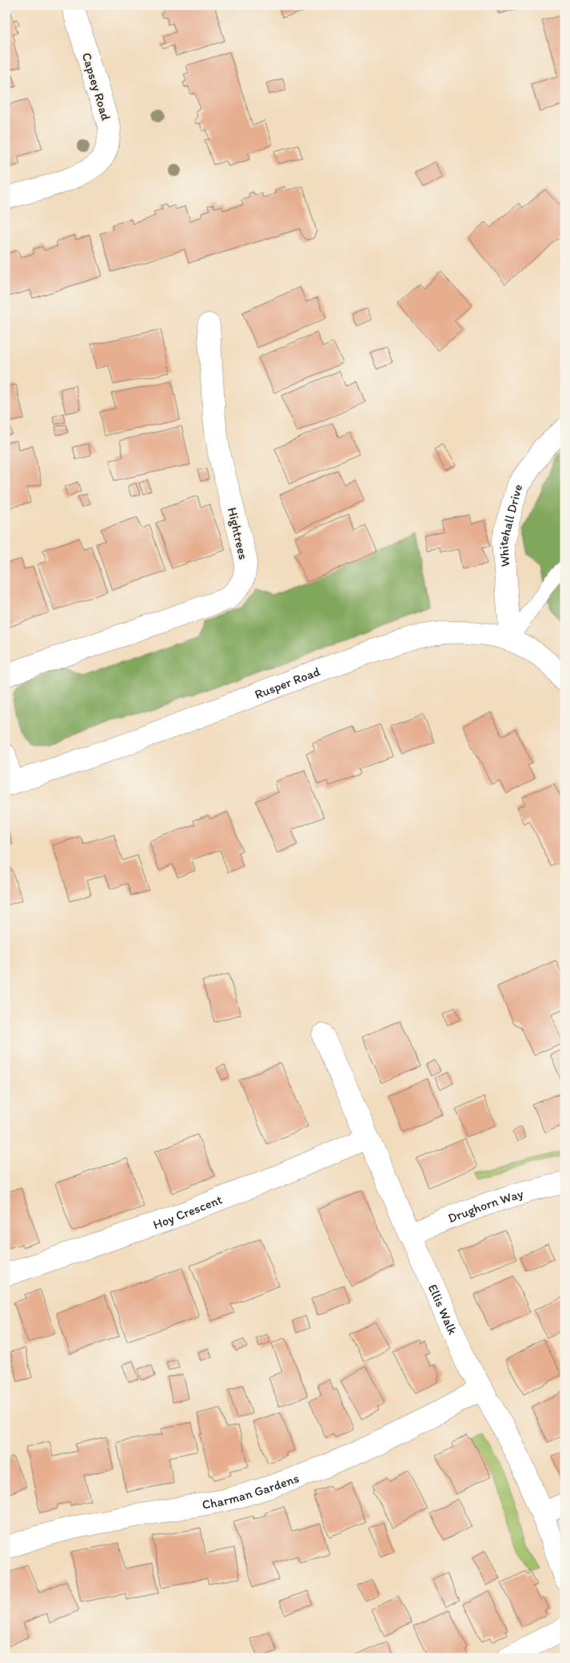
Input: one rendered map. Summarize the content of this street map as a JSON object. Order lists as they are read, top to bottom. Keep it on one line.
{"streets":{"street":["Capsey Road","Whitehall Drive","Hightrees","Rusper Road","Drughorn Way","Hoy Crescent","Ellis Walk","Charman Gardens"]},"crossings":[["Whitehall Drive","Rusper Road"],["Drughorn Way","Ellis Walk"],["Hoy Crescent","Ellis Walk"],["Ellis Walk","Charman Gardens"]]}
